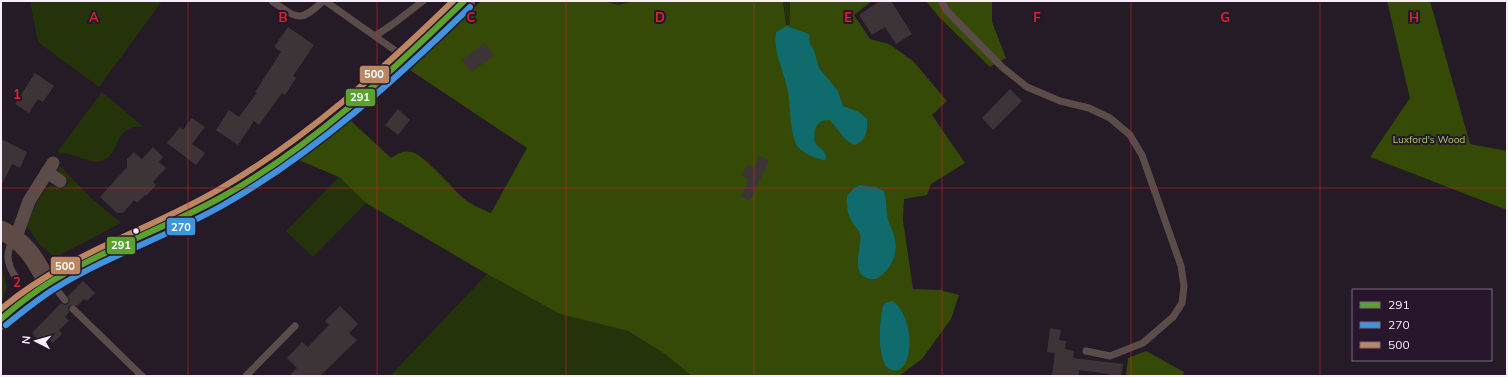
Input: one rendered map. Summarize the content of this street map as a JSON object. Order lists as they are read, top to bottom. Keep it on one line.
{"parks":["Luxford's Wood"],"lines":["transit line 291","transit line 500","transit line 270"],"legend":["291","270","500"],"north":"left","grid":{"columns":["A","B","C","D","E","F","G","H"],"rows":["1","2"]}}
